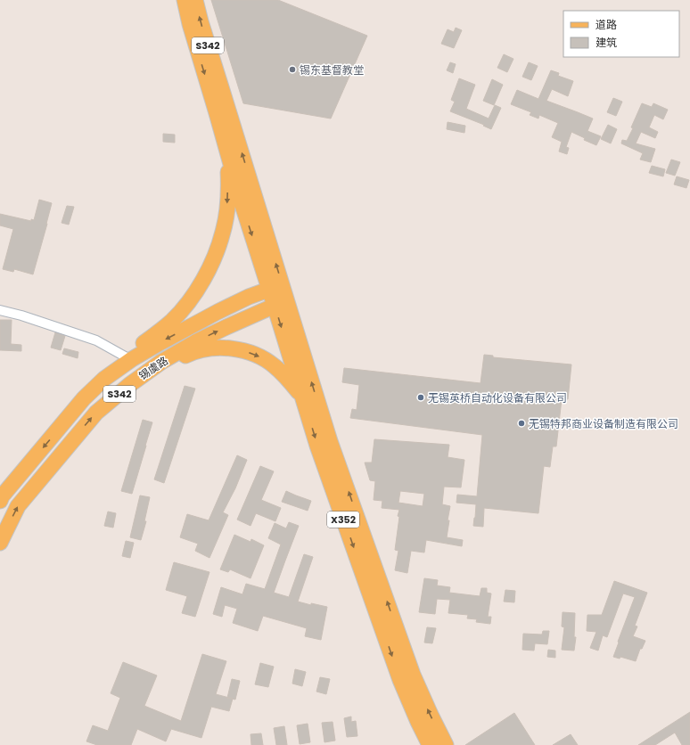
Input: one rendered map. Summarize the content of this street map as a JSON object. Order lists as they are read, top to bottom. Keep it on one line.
{"streets":{"main road":["S342","锡虞路","X352"]},"crossings":[["S342","锡虞路"],["S342","X352"],["锡虞路","X352"]],"places":["锡东基督教堂","无锡英桥自动化设备有限公司","无锡特邦商业设备制造有限公司"],"legend":["道路","建筑"]}
